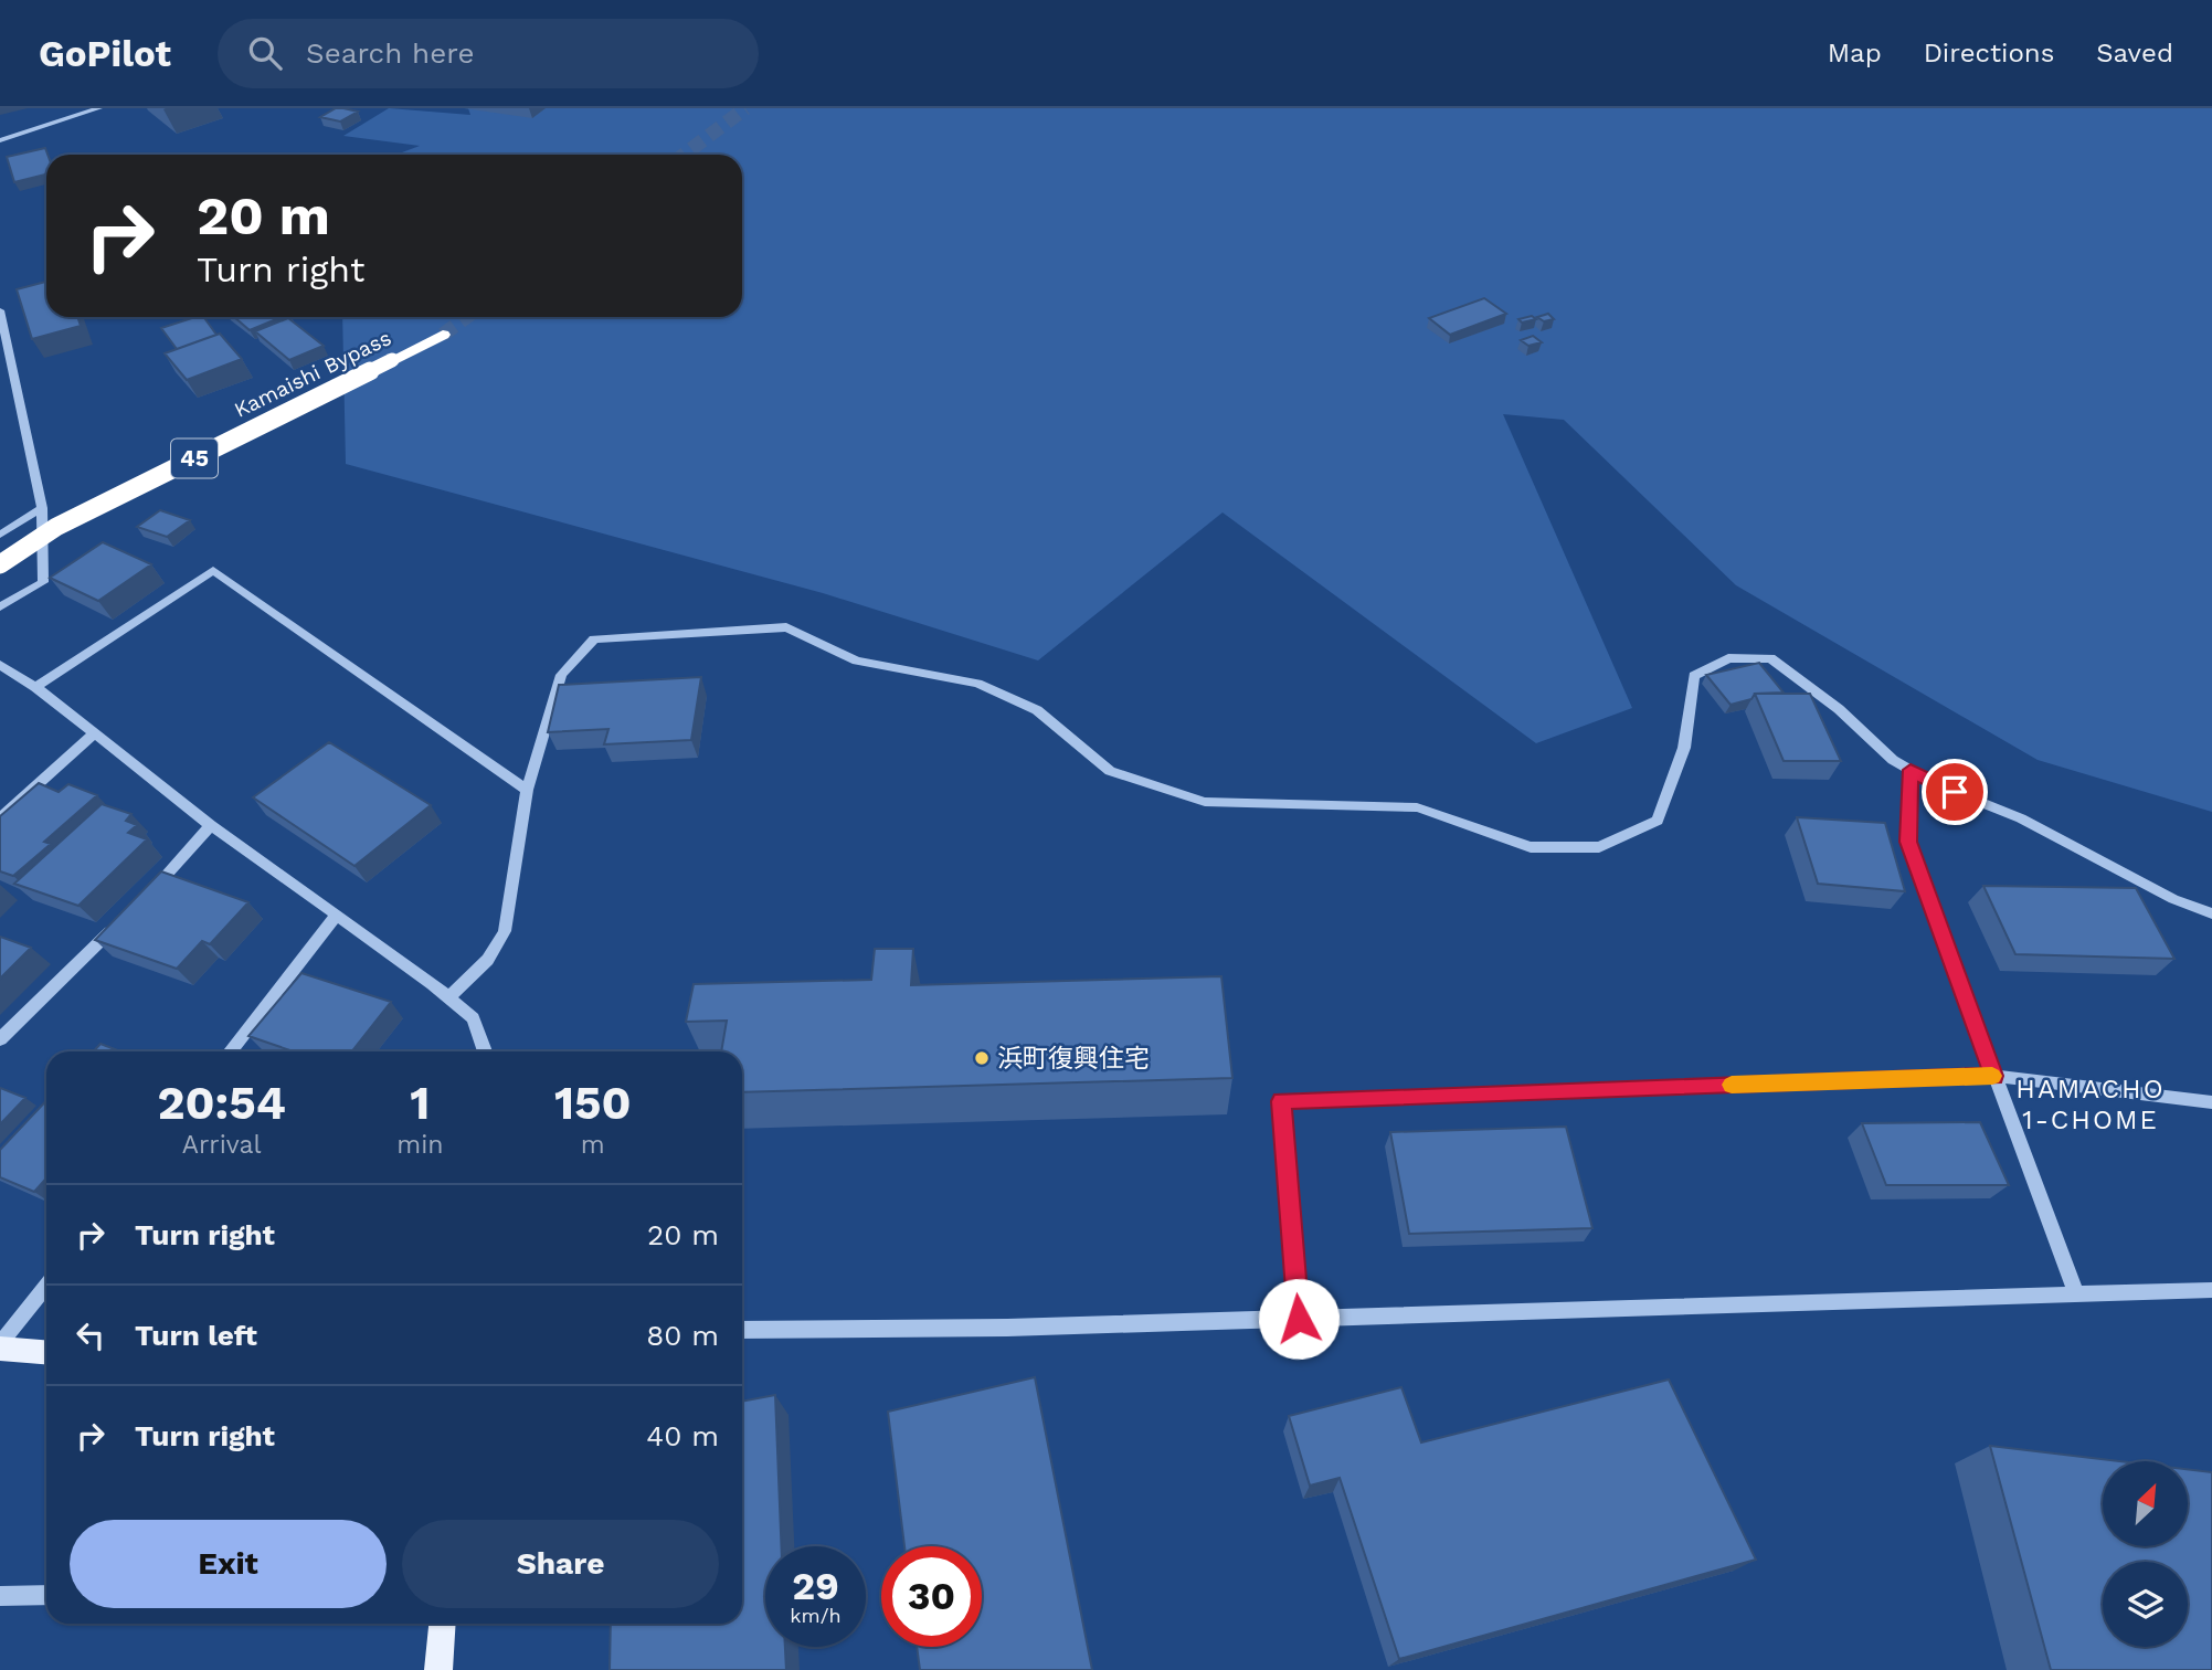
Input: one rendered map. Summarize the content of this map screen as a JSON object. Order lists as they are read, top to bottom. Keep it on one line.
{"streets":{"highway":["Kamaishi Bypass","45"]},"districts":["HAMACHO 1-CHOME"],"places":["浜町復興住宅"],"north":"top right","page":{"header":"GoPilot","search":"Search here","nav":["Map","Directions","Saved"],"turn":["20 m","Turn right"],"eta":["20:54","Arrival","1","min","150","m"],"list":[{"name":"Turn right","value":"20 m"},{"name":"Turn left","value":"80 m"},{"name":"Turn right","value":"40 m"}],"buttons":["Exit","Share"],"speed":"29 km/h","limit":"30"}}
